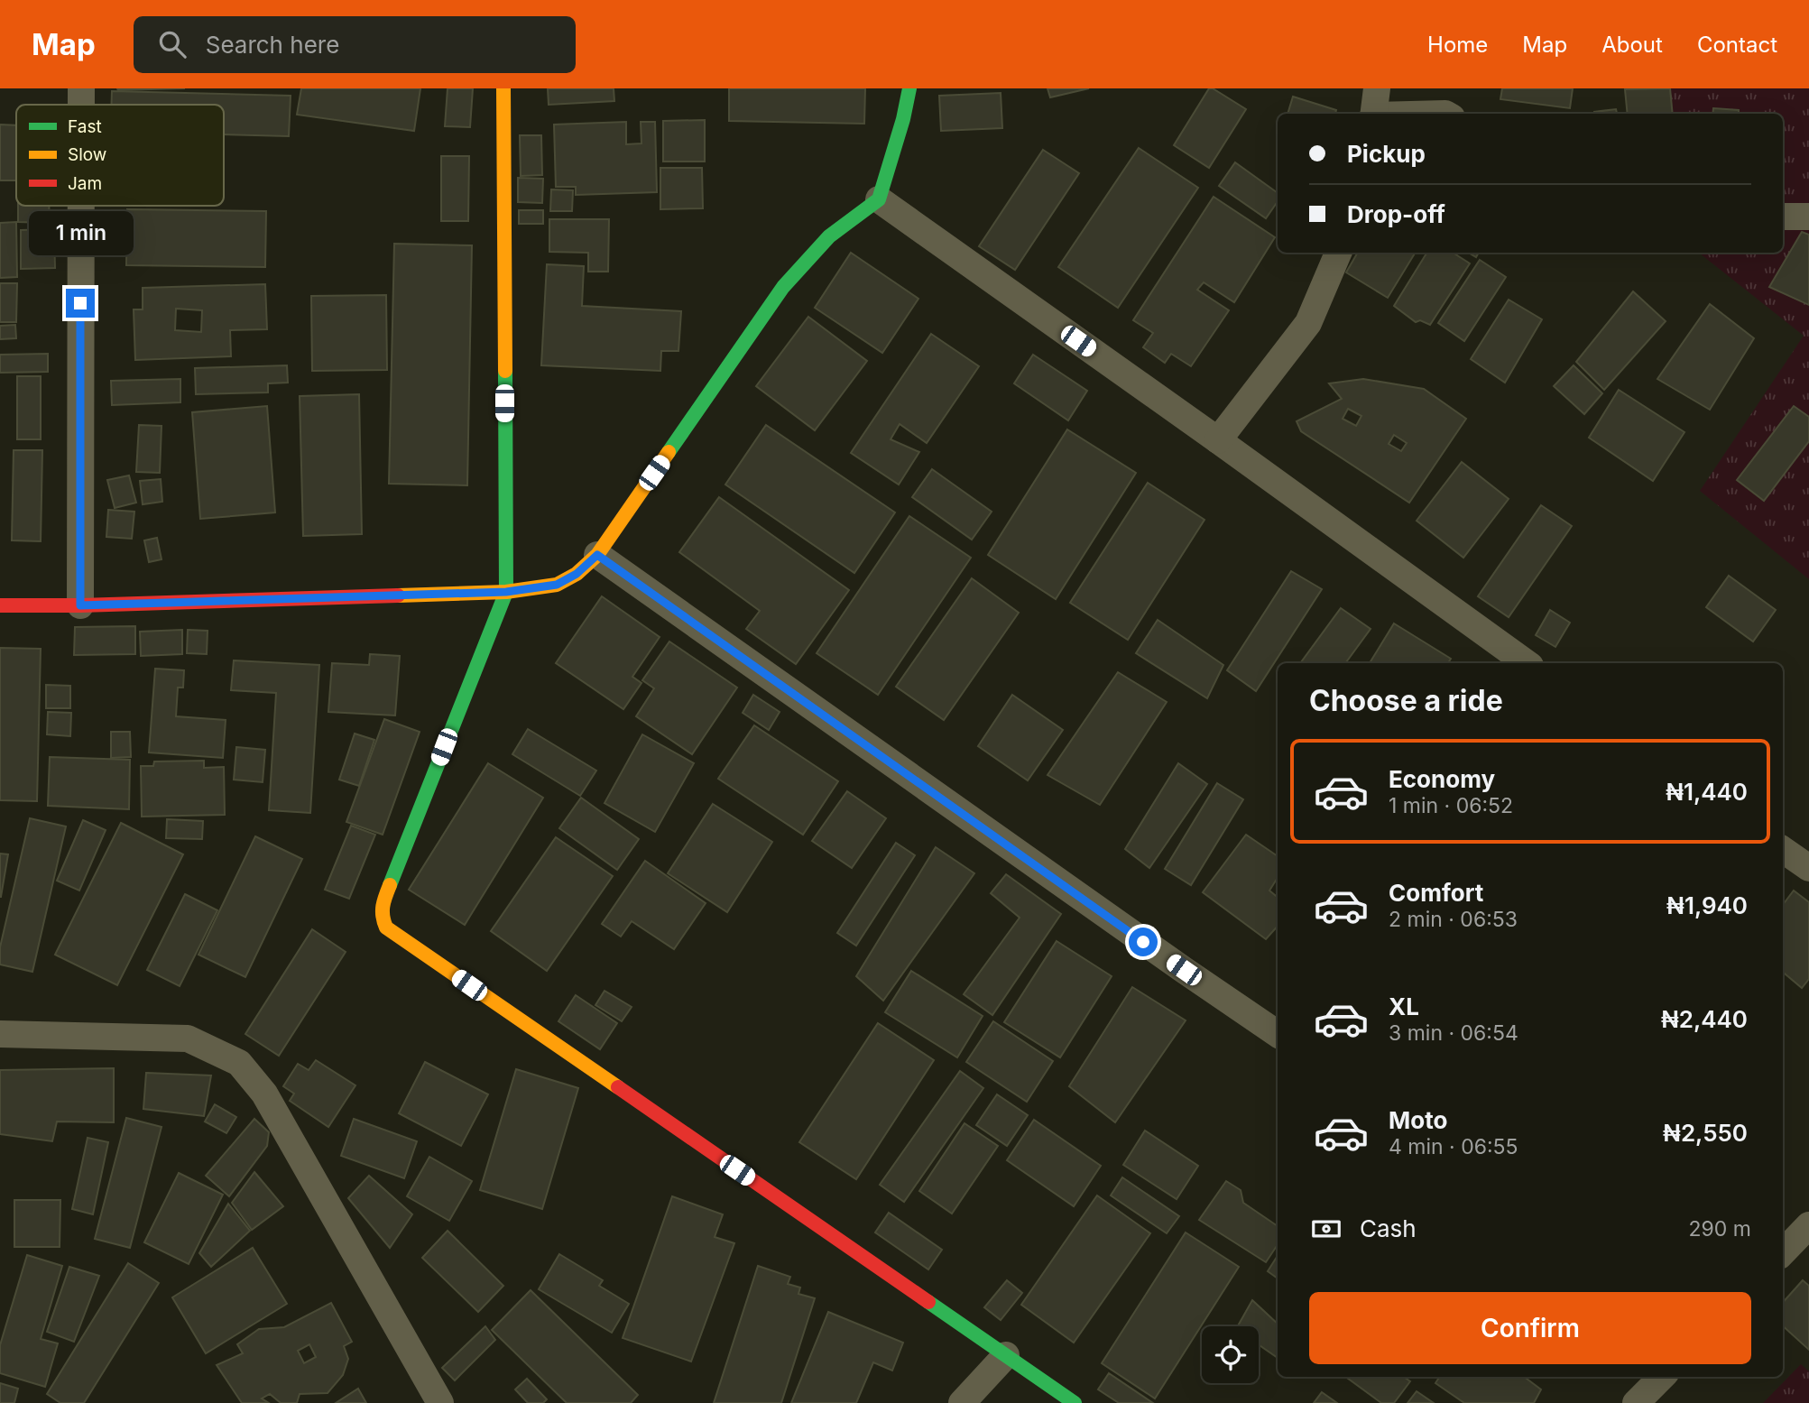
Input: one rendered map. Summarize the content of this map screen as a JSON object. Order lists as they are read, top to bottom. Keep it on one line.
{"legend":["Fast","Slow","Jam"],"page":{"header":"Map","search":"Search here","nav":["Home","Map","About","Contact"],"banner":["Pickup","Drop-off"],"bubble":"1 min","heading":"Choose a ride","list":[{"name":"Economy","note":"1 min · 06:52","value":"₦1,440"},{"name":"Comfort","note":"2 min · 06:53","value":"₦1,940"},{"name":"XL","note":"3 min · 06:54","value":"₦2,440"},{"name":"Moto","note":"4 min · 06:55","value":"₦2,550"}],"pay":["Cash","290 m"],"buttons":"Confirm"}}
